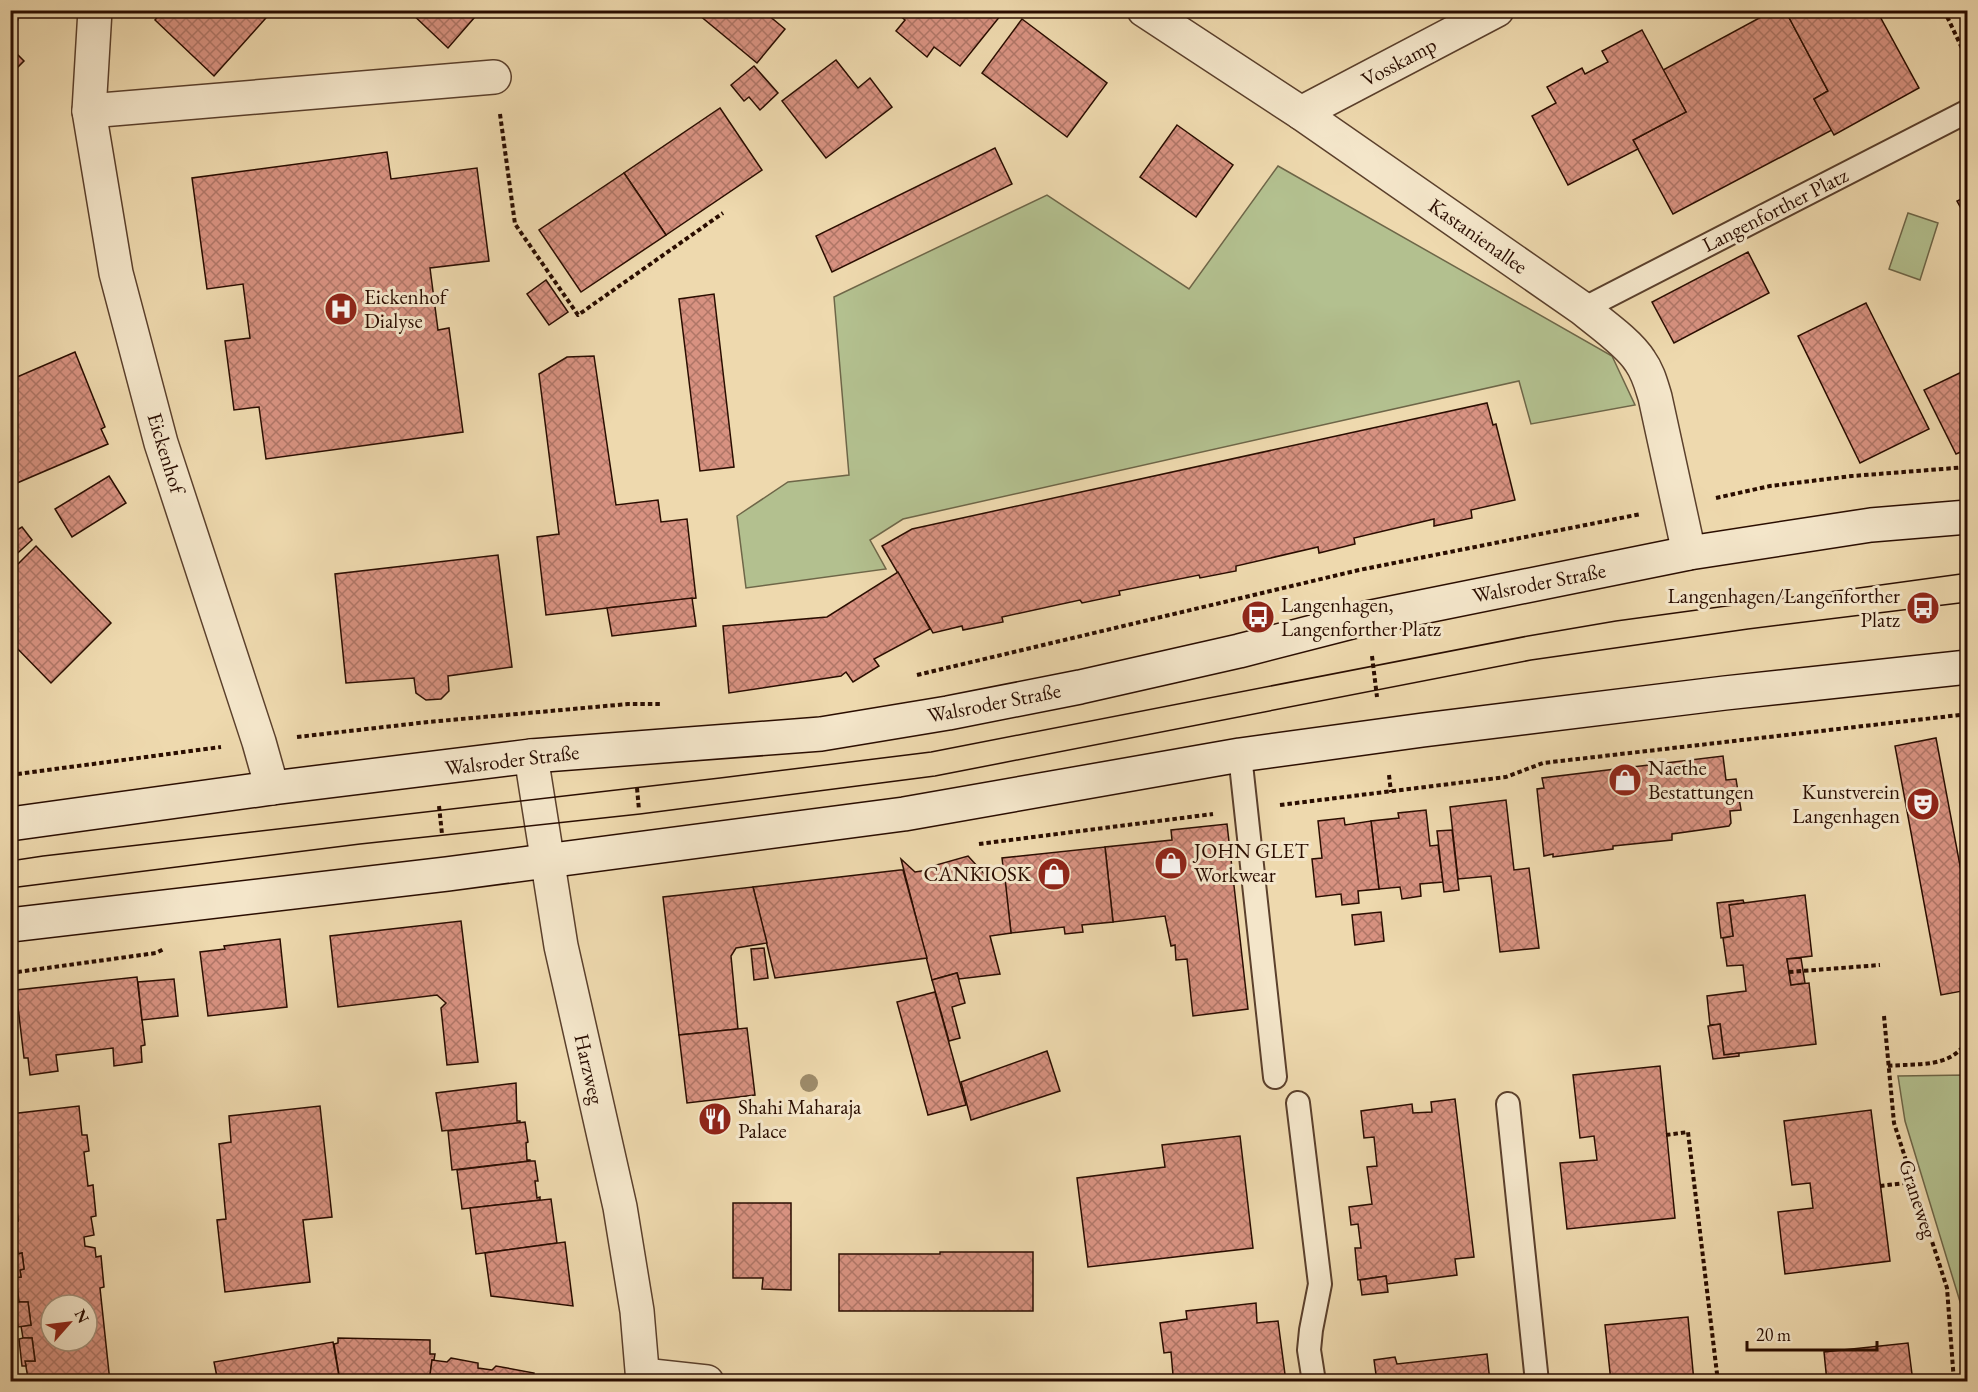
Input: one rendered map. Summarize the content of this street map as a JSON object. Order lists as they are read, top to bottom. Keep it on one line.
{"streets":{"main road":["Vosskamp","Kastanienallee","Eickenhof","Walsroder Straße","Harzweg"],"lane":["Langenforther Platz"],"path":["Graneweg"]},"crossings":[["Vosskamp","Kastanienallee"],["Langenforther Platz","Kastanienallee"],["Kastanienallee","Walsroder Straße"],["Eickenhof","Walsroder Straße"],["Walsroder Straße","Harzweg"]],"places":{"hospital":["Eickenhof Dialyse"],"bus stop":["Langenhagen/Langenforther Platz","Langenhagen, Langenforther Platz"],"shop":["Naethe Bestattungen","JOHN GLET Workwear","CANKIOSK"],"theatre":["Kunstverein Langenhagen"],"restaurant":["Shahi Maharaja Palace"]},"scale_bar":"20 m","north":"top right"}
